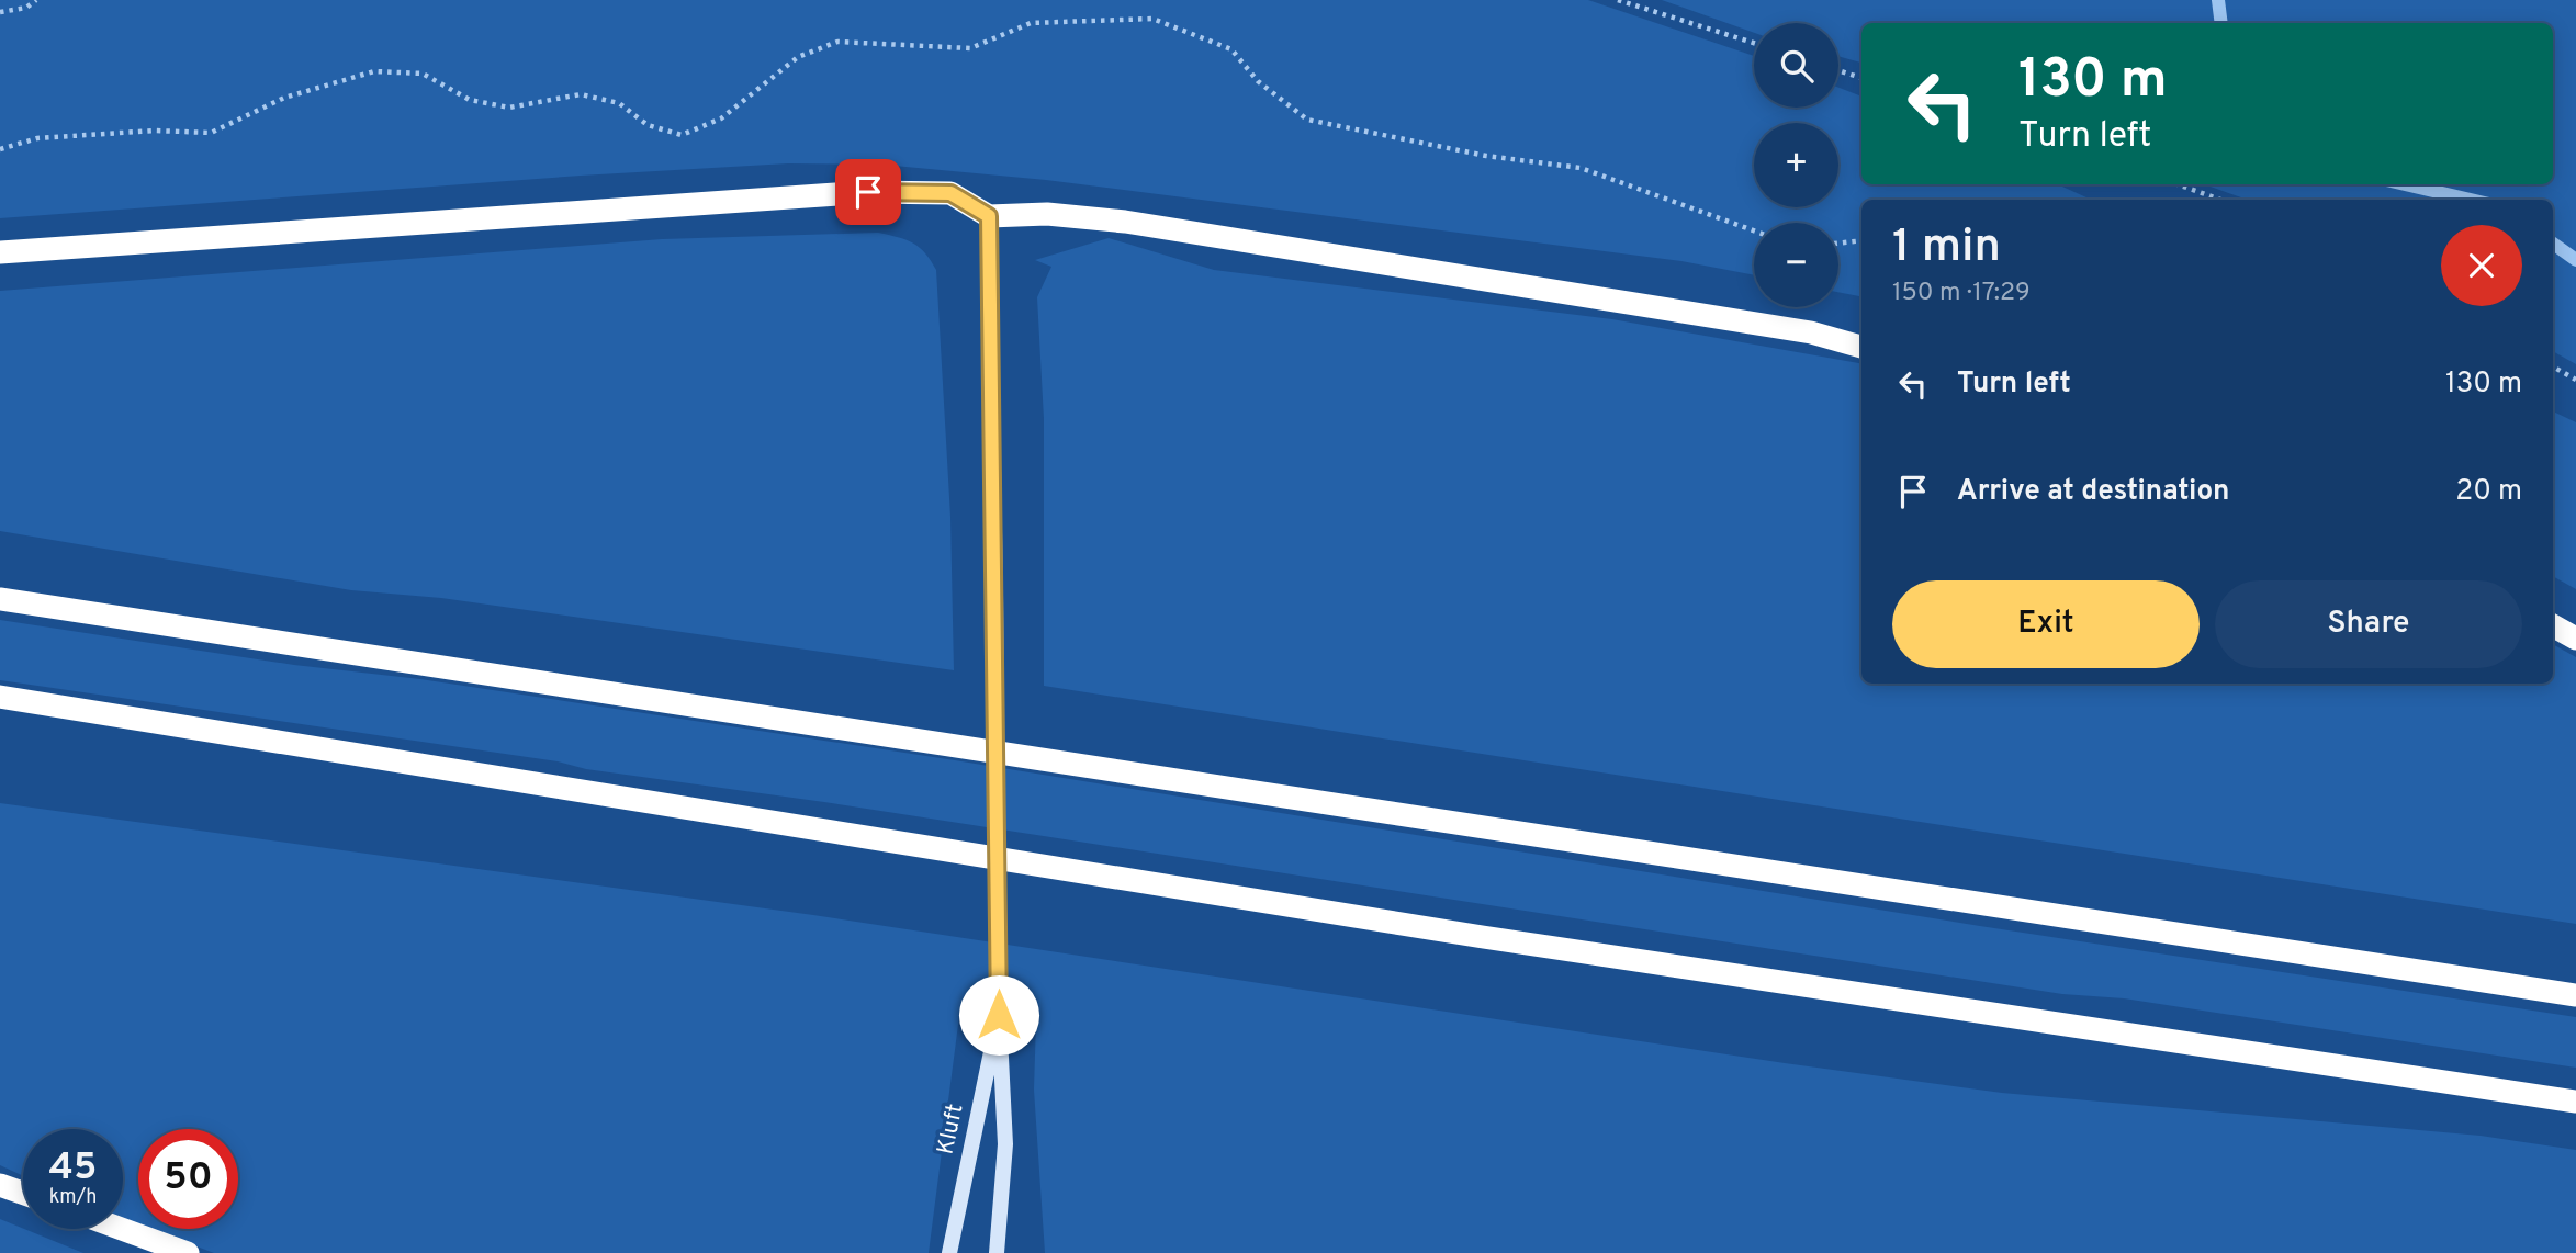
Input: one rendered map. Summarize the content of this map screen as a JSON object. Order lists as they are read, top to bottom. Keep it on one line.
{"streets":{"main road":["Kluft"]},"page":{"map_buttons":["+","−"],"turn":["130 m","Turn left"],"heading":["1 min","150 m · 17:29"],"list":[{"name":"Turn left","value":"130 m"},{"name":"Arrive at destination","value":"20 m"}],"buttons":["Exit","Share"],"speed":"45 km/h","limit":"50"}}
